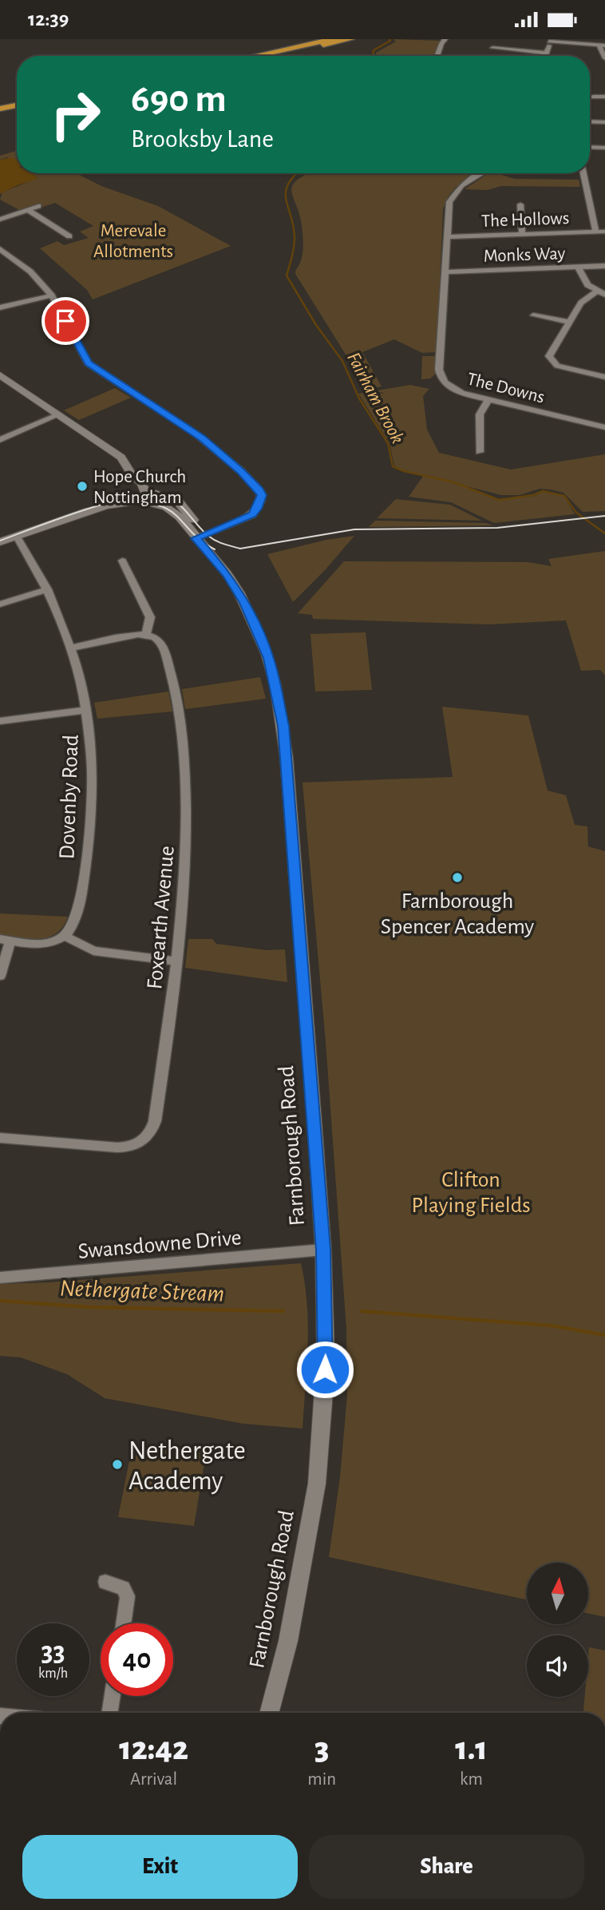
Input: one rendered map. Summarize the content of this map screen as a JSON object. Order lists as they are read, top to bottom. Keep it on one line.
{"streets":{"street":["The Hollows","Monks Way","The Downs","Dovenby Road","Foxearth Avenue","Farnborough Road","Swansdowne Drive"]},"crossings":[["The Hollows","The Downs"],["Monks Way","The Downs"],["Farnborough Road","Swansdowne Drive"]],"water":["Fairham Brook","Nethergate Stream"],"parks":["Merevale Allotments","Clifton Playing Fields"],"places":["Hope Church Nottingham","Farnborough Spencer Academy","Nethergate Academy"],"north":"top","page":{"status":"12:39","turn":["690 m","Brooksby Lane"],"speed":"33 km/h","limit":"40","eta":["12:42","Arrival","3","min","1.1","km"],"buttons":["Exit","Share"]}}
